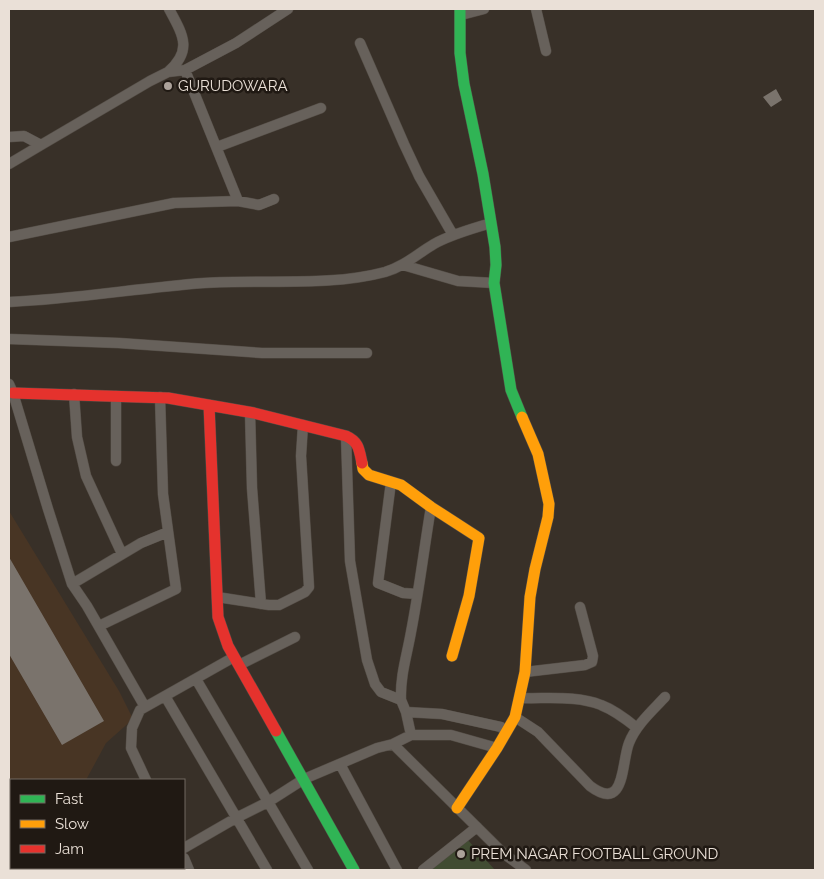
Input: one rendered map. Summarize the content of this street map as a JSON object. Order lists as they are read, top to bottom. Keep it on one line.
{"places":["GURUDOWARA","PREM NAGAR FOOTBALL GROUND"],"legend":["Fast","Slow","Jam"]}
